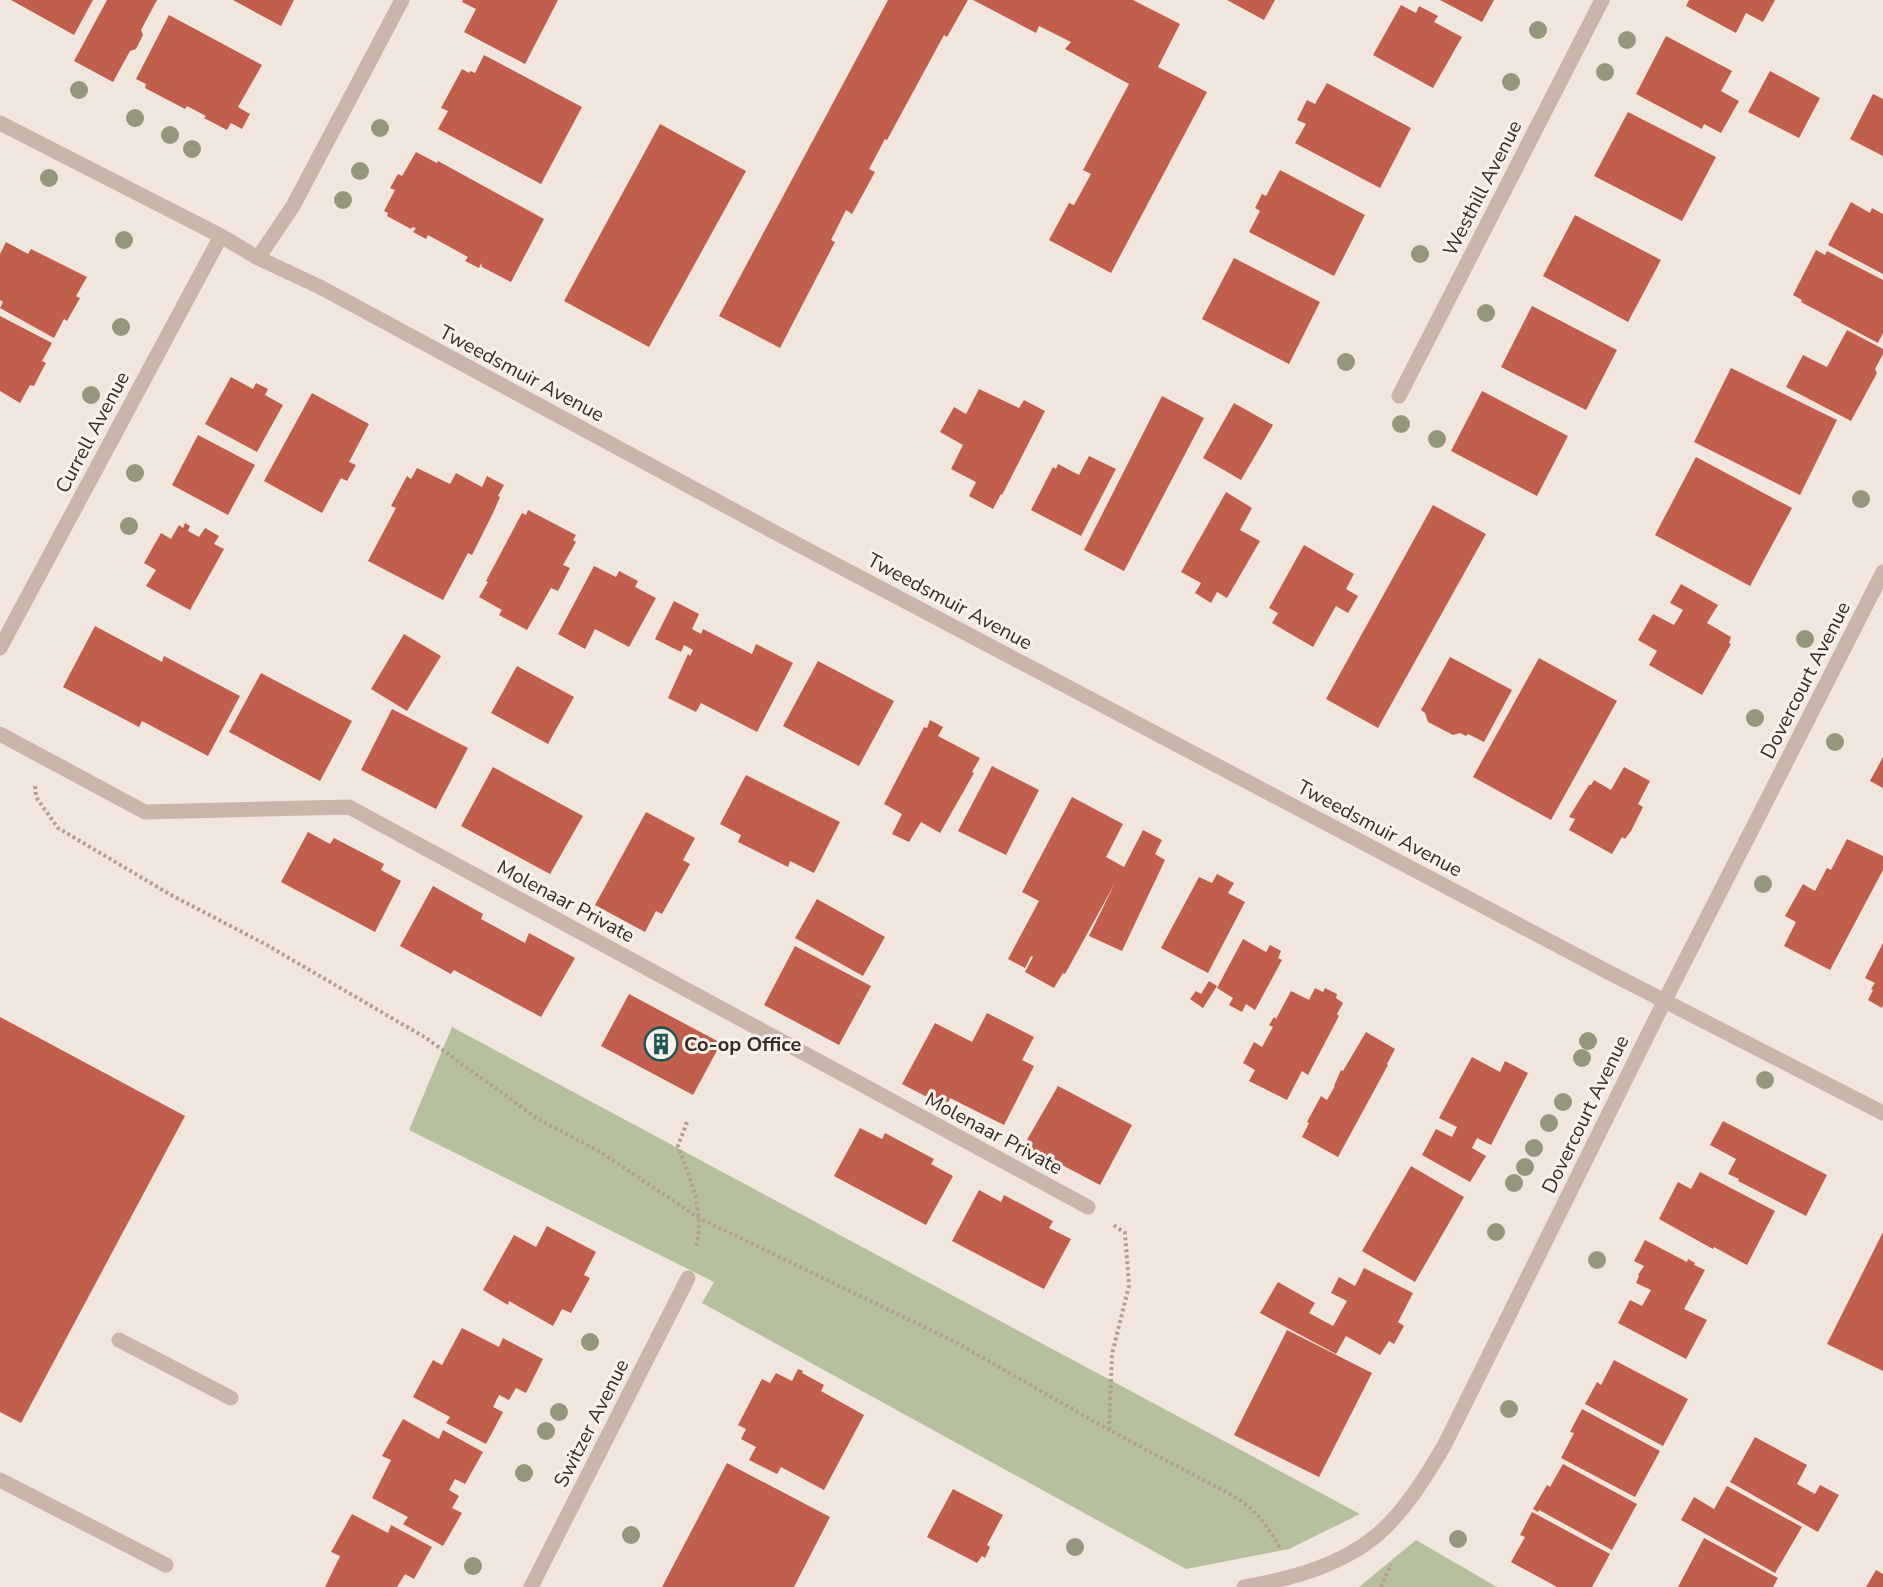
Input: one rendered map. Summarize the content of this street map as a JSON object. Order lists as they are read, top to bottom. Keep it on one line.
{"streets":{"street":["Westhill Avenue","Tweedsmuir Avenue","Currell Avenue","Dovercourt Avenue","Molenaar Private","Switzer Avenue"]},"crossings":[["Tweedsmuir Avenue","Currell Avenue"],["Tweedsmuir Avenue","Dovercourt Avenue"]],"places":{"building":["Co-op Office"]}}
